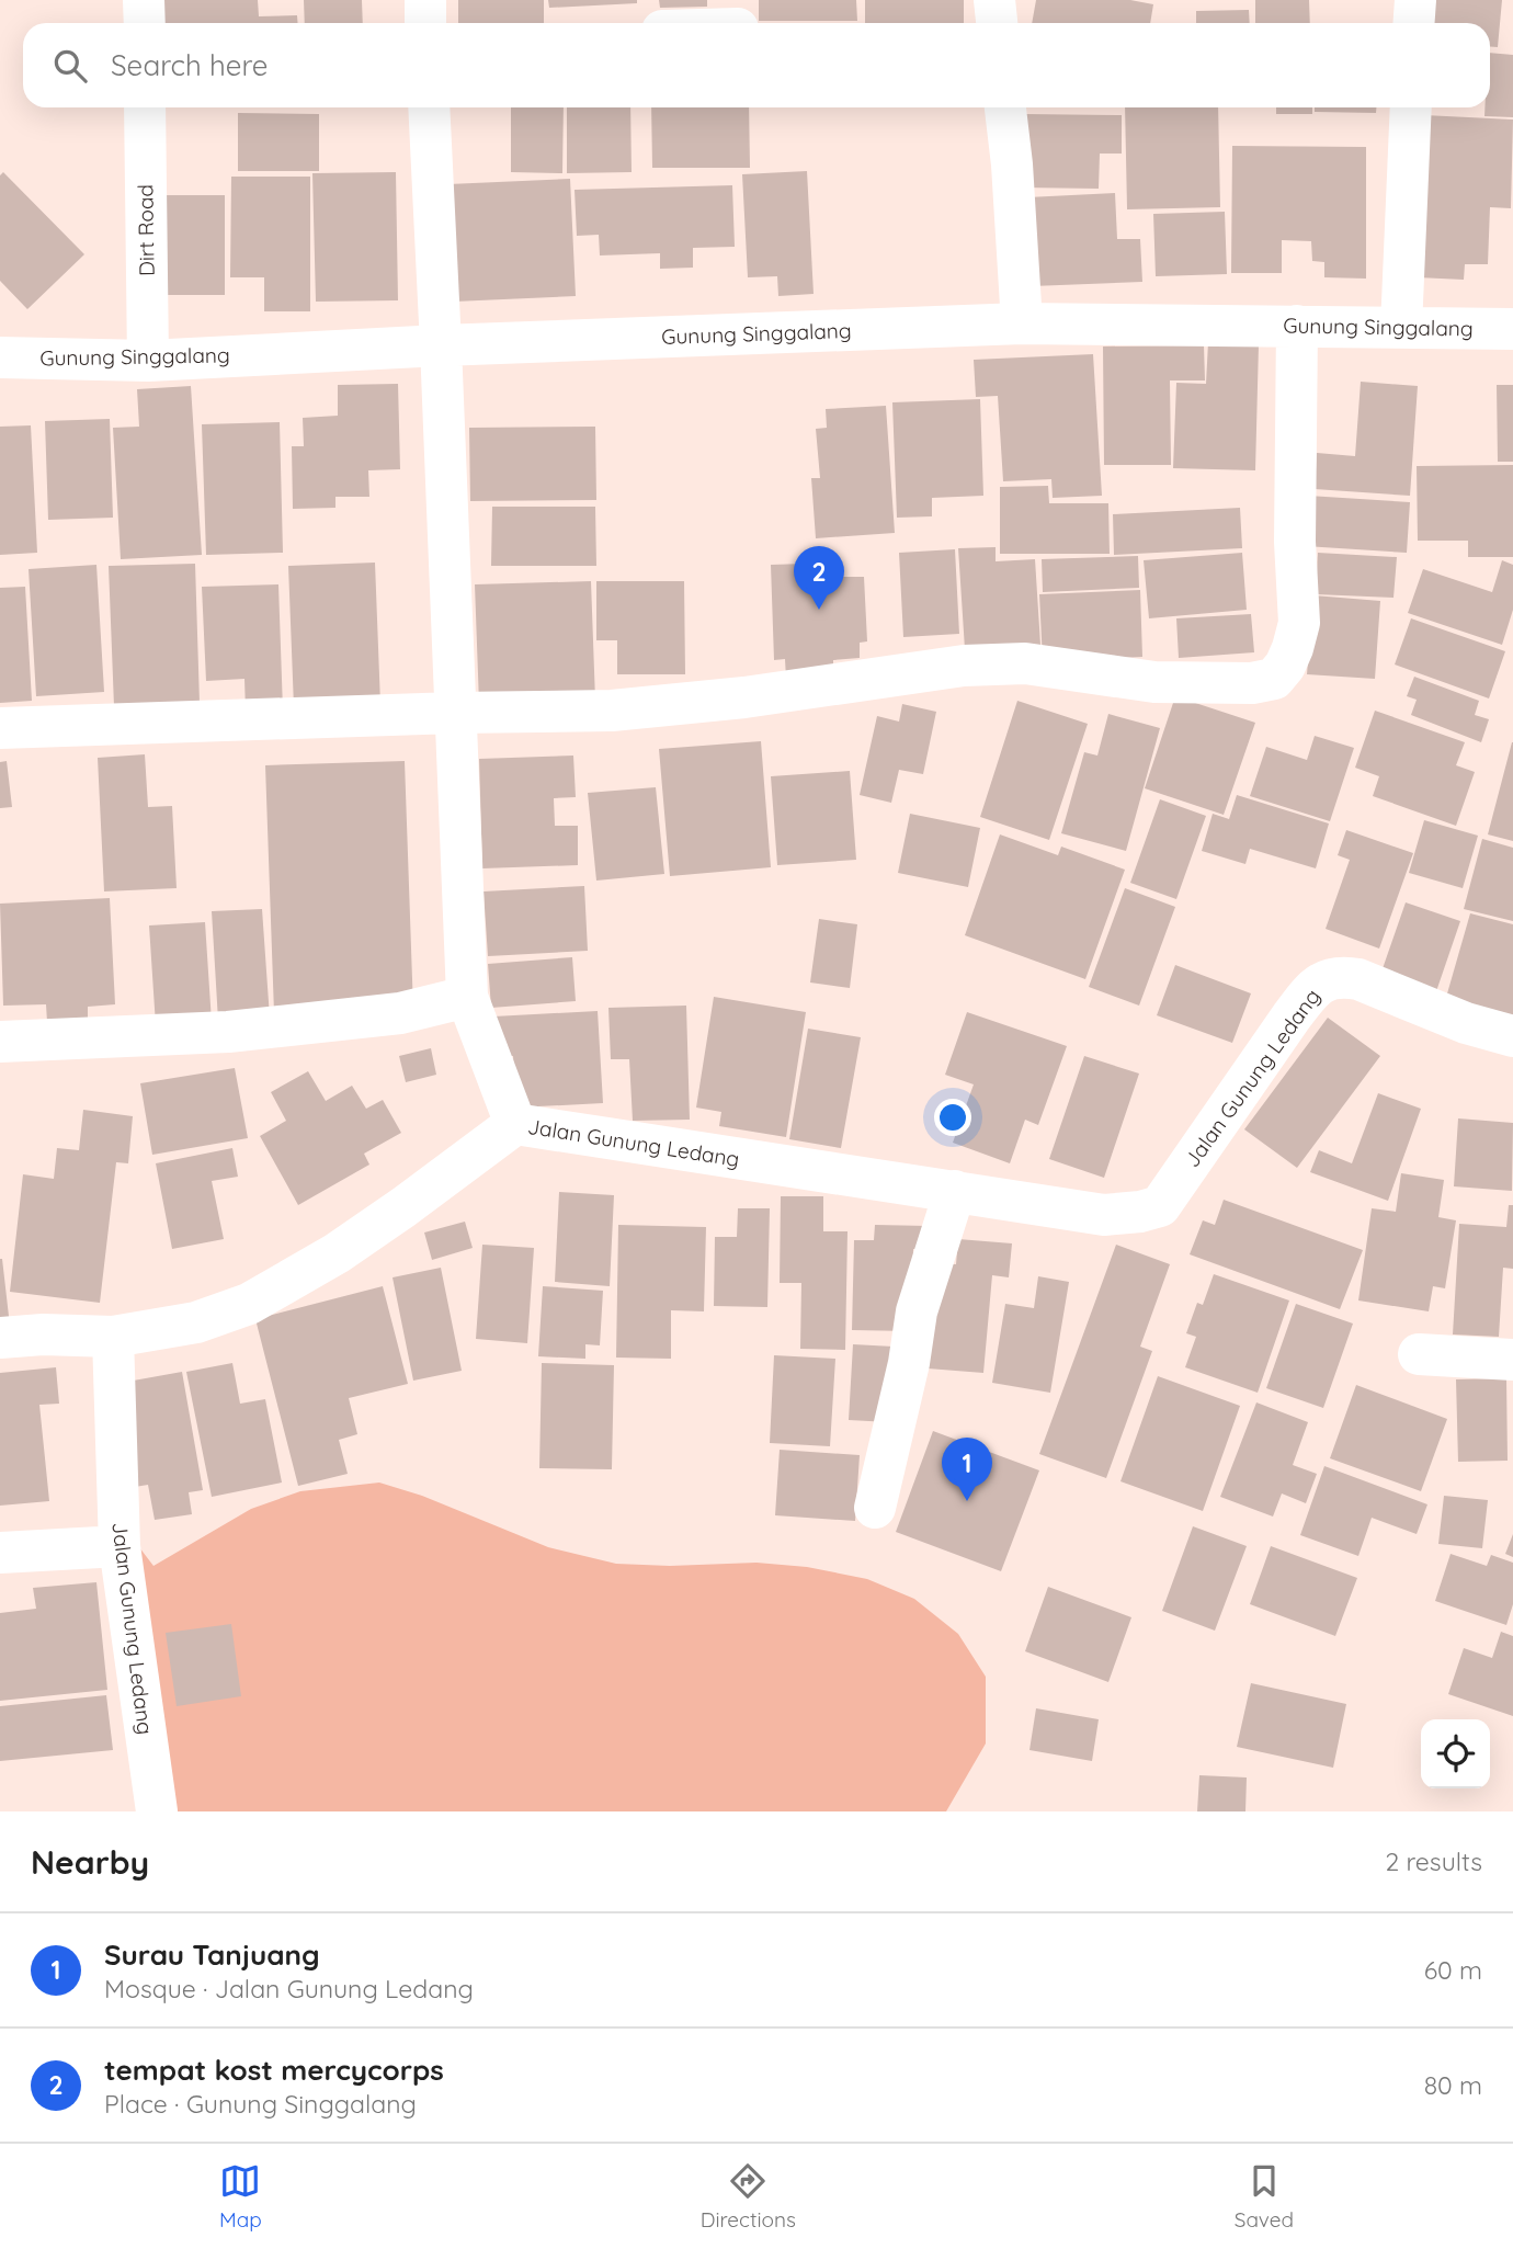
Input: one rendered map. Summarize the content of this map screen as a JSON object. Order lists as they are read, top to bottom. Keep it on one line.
{"streets":{"street":["Dirt Road","Gunung Singgalang","Jalan Gunung Ledang"]},"crossings":[["Dirt Road","Gunung Singgalang"]],"page":{"search":"Search here","pins":["2","1"],"heading":["Nearby","2 results"],"list":[{"mark":"1","name":"Surau Tanjuang","note":"Mosque · Jalan Gunung Ledang","value":"60 m"},{"mark":"2","name":"tempat kost mercycorps","note":"Place · Gunung Singgalang","value":"80 m"}],"nav":["Map","Directions","Saved"]}}
